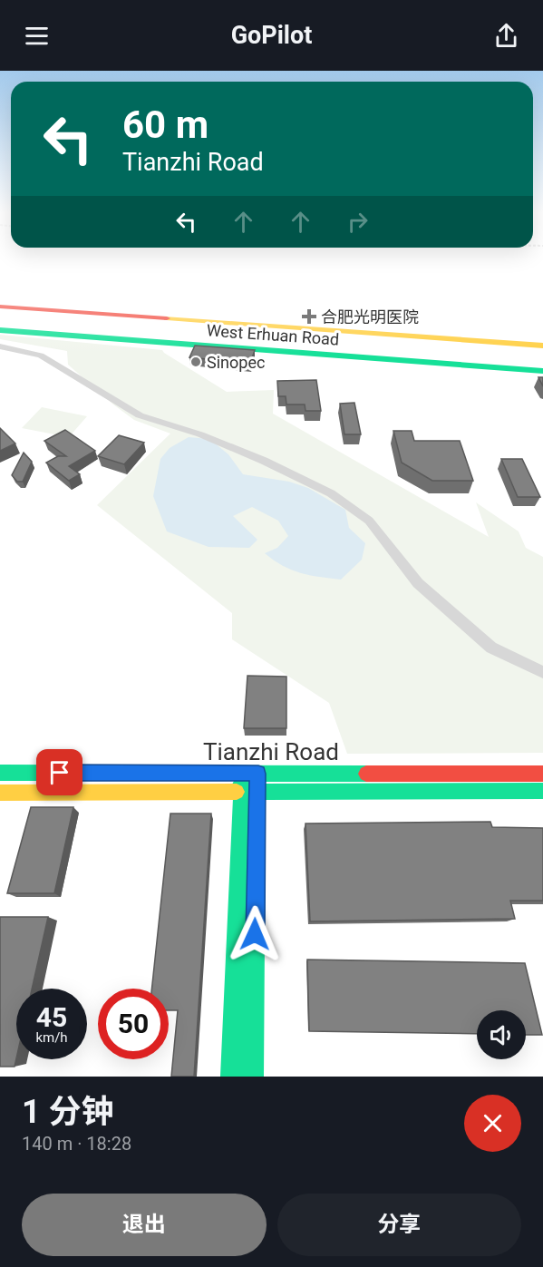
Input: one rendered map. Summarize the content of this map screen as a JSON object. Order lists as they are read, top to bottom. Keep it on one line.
{"streets":{"main road":["West Erhuan Road","Tianzhi Road"]},"places":{"health":["合肥光明医院"],"other":["Sinopec"]},"page":{"header":"GoPilot","turn":["60 m","Tianzhi Road"],"speed":"45 km/h","limit":"50","heading":["1 分钟","140 m · 18:28"],"buttons":["退出","分享"]}}
